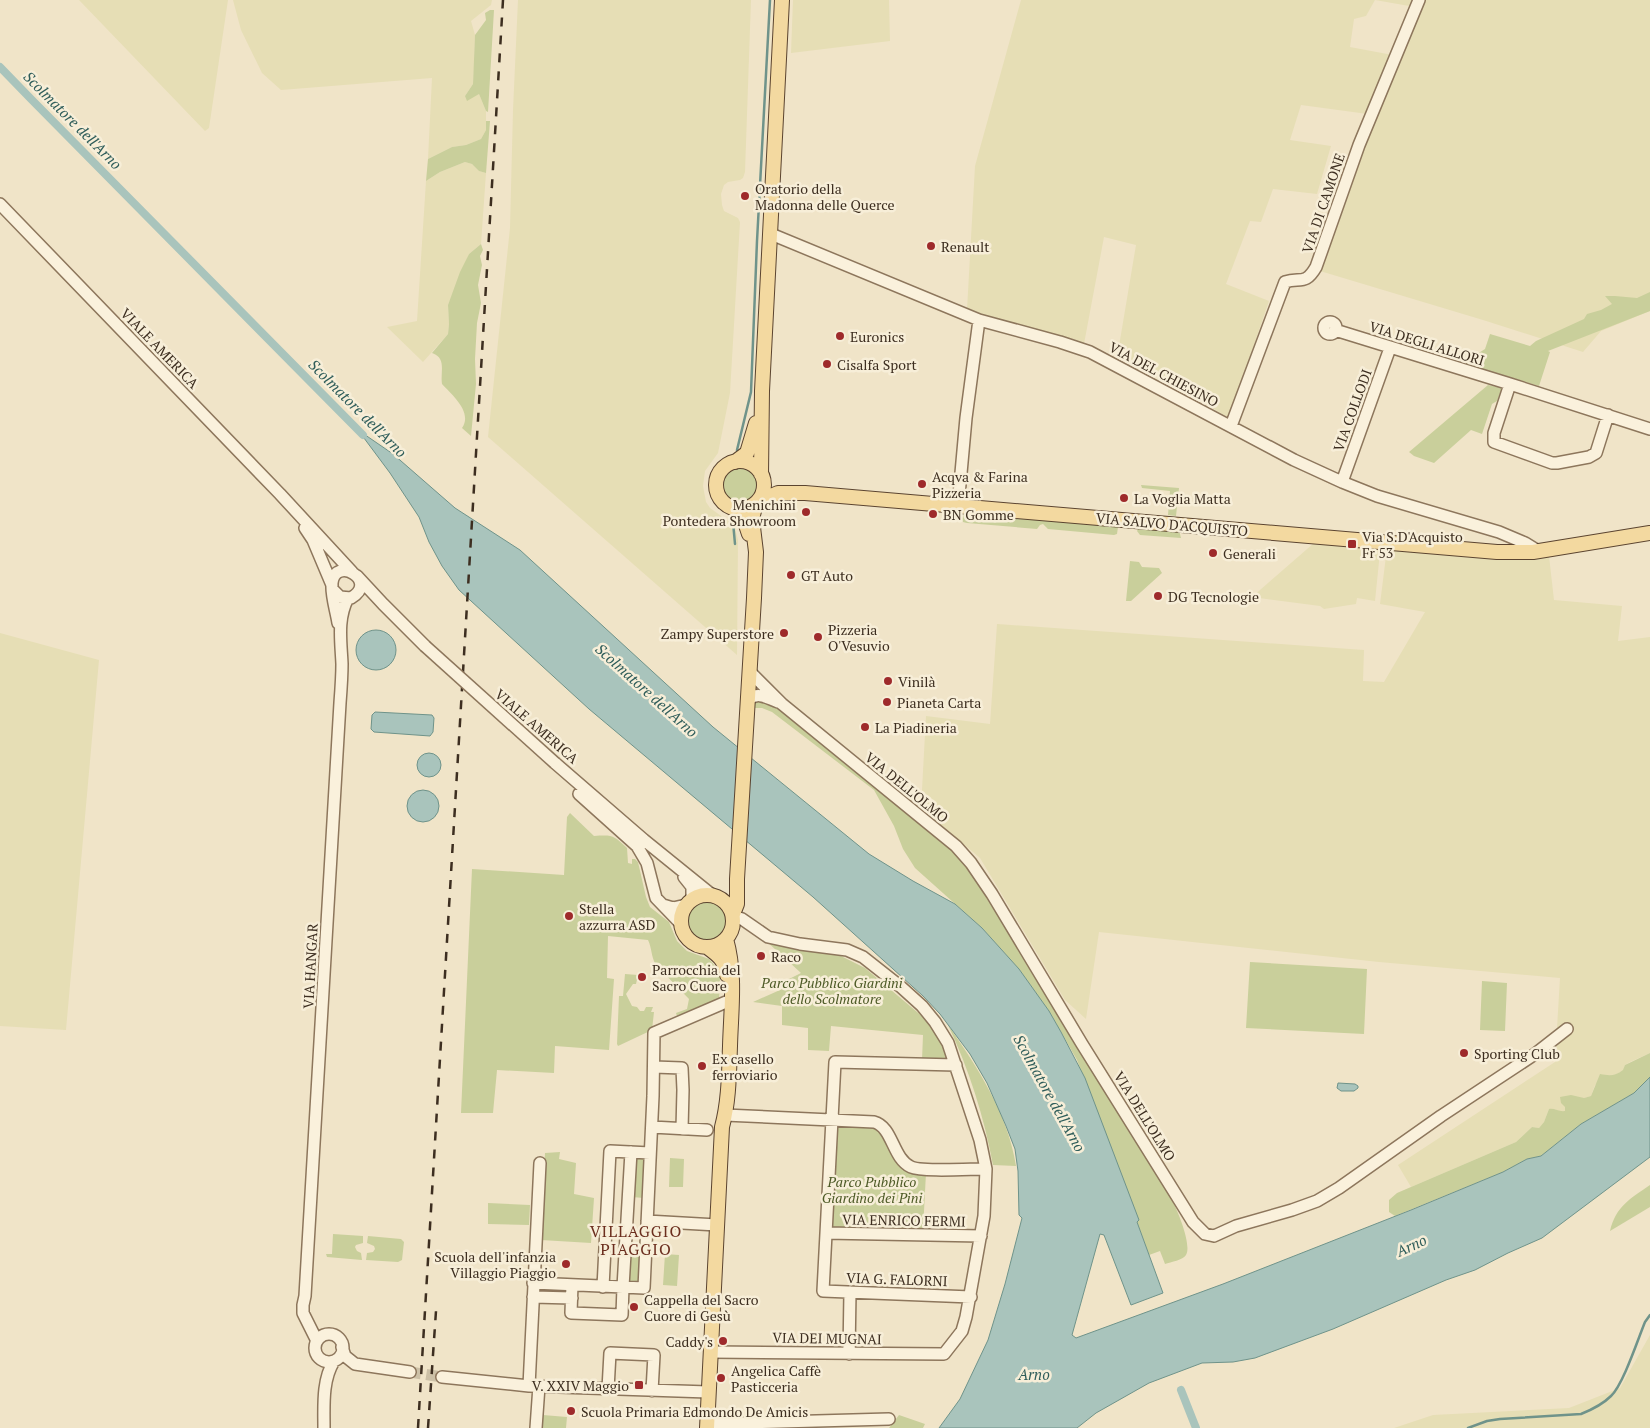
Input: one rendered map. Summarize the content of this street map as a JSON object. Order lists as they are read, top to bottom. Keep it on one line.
{"streets":{"main road":["VIA SALVO D'ACQUISTO"],"street":["VIA DI CAMONE","VIA DEGLI ALLORI","VIALE AMERICA","VIA DEL CHIESINO","VIA COLLODI","VIA DELL'OLMO","VIA HANGAR","VIA ENRICO FERMI","VIA G. FALORNI","VIA DEI MUGNAI"]},"crossings":[["VIA DI CAMONE","VIA DEL CHIESINO"],["VIA DEGLI ALLORI","VIA COLLODI"],["VIALE AMERICA","VIA HANGAR"],["VIA DEL CHIESINO","VIA COLLODI"],["VIA DEL CHIESINO","VIA SALVO D'ACQUISTO"],["VIA ENRICO FERMI","VIA G. FALORNI"],["VIA G. FALORNI","VIA DEI MUGNAI"]],"districts":["VILLAGGIO PIAGGIO"],"water":["Scolmatore dell'Arno","Arno"],"parks":["Parco Pubblico Giardini dello Scolmatore","Parco Pubblico Giardino dei Pini"],"places":{"other":["Oratorio della Madonna delle Querce","Renault","Euronics","Cisalfa Sport","Acqva & Farina Pizzeria","La Voglia Matta","Menichini Pontedera Showroom","BN Gomme","Generali","GT Auto","DG Tecnologie","Zampy Superstore","Pizzeria O'Vesuvio","Vinilà","Pianeta Carta","La Piadineria","Stella azzurra ASD","Raco","Parrocchia del Sacro Cuore","Sporting Club","Ex casello ferroviario","Scuola dell'infanzia Villaggio Piaggio","Cappella del Sacro Cuore di Gesù","Caddy's","Angelica Caffè Pasticceria","Scuola Primaria Edmondo De Amicis"],"transit":["Via S.D'Acquisto Fr 53","V. XXIV Maggio"]}}
